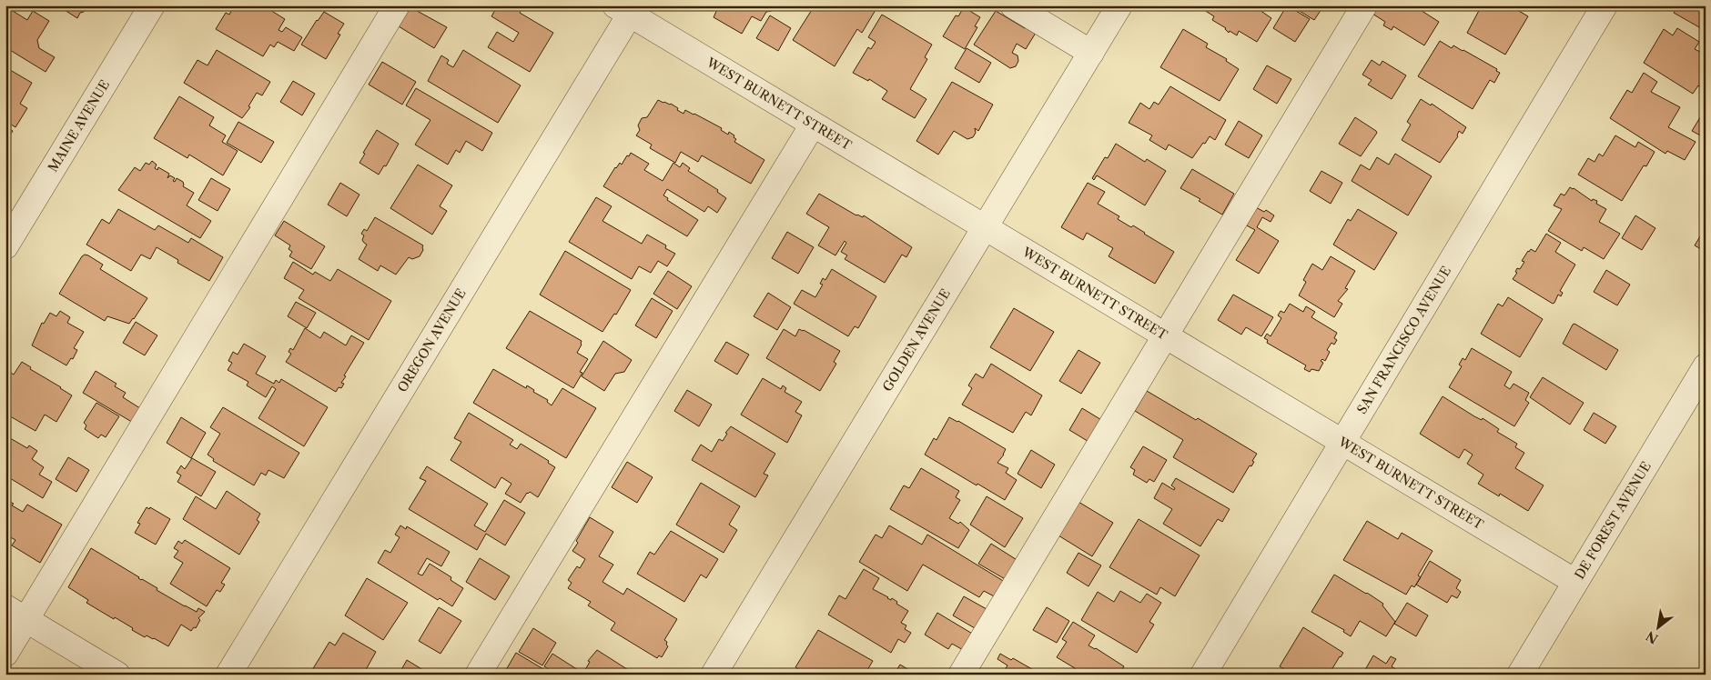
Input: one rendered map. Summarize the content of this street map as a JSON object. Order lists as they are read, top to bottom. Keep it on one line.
{"streets":{"street":["WEST BURNETT STREET","MAINE AVENUE","OREGON AVENUE","GOLDEN AVENUE","SAN FRANCISCO AVENUE","DE FOREST AVENUE"]},"crossings":[["WEST BURNETT STREET","OREGON AVENUE"],["WEST BURNETT STREET","GOLDEN AVENUE"],["WEST BURNETT STREET","SAN FRANCISCO AVENUE"],["WEST BURNETT STREET","DE FOREST AVENUE"]],"north":"bottom left"}
